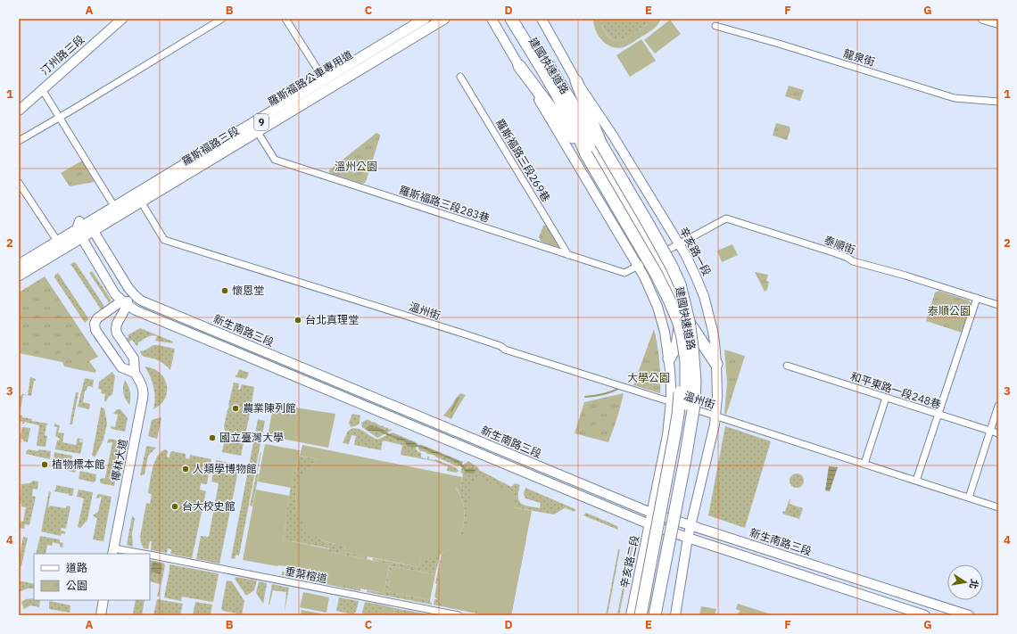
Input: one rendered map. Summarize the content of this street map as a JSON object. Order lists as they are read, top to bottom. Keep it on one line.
{"streets":{"highway":["建國快速道路"],"main road":["汀州路三段","羅斯福路公車專用道","9","羅斯福路三段","辛亥路一段","新生南路三段","椰林大道","辛亥路二段"],"street":["龍泉街","羅斯福路三段269巷","羅斯福路三段283巷","泰順街","溫州街","和平東路一段248巷","垂葉榕道"]},"crossings":[["羅斯福路公車專用道","9"],["羅斯福路公車專用道","羅斯福路三段"],["羅斯福路公車專用道","新生南路三段"],["9","羅斯福路三段"],["9","新生南路三段"],["羅斯福路三段","羅斯福路三段283巷"],["羅斯福路三段","溫州街"],["羅斯福路三段","新生南路三段"],["羅斯福路三段269巷","羅斯福路三段283巷"],["羅斯福路三段283巷","泰順街"],["泰順街","辛亥路一段"],["辛亥路一段","溫州街"],["辛亥路一段","新生南路三段"],["新生南路三段","椰林大道"],["新生南路三段","辛亥路二段"],["椰林大道","垂葉榕道"]],"parks":["溫州公園","泰順公園","大學公園"],"places":["懷恩堂","台北真理堂","農業陳列館","國立臺灣大學","植物標本館","人類學博物館","台大校史館"],"legend":["道路","公園"],"north":"right","grid":{"columns":["A","B","C","D","E","F","G"],"rows":["1","2","3","4"]}}
